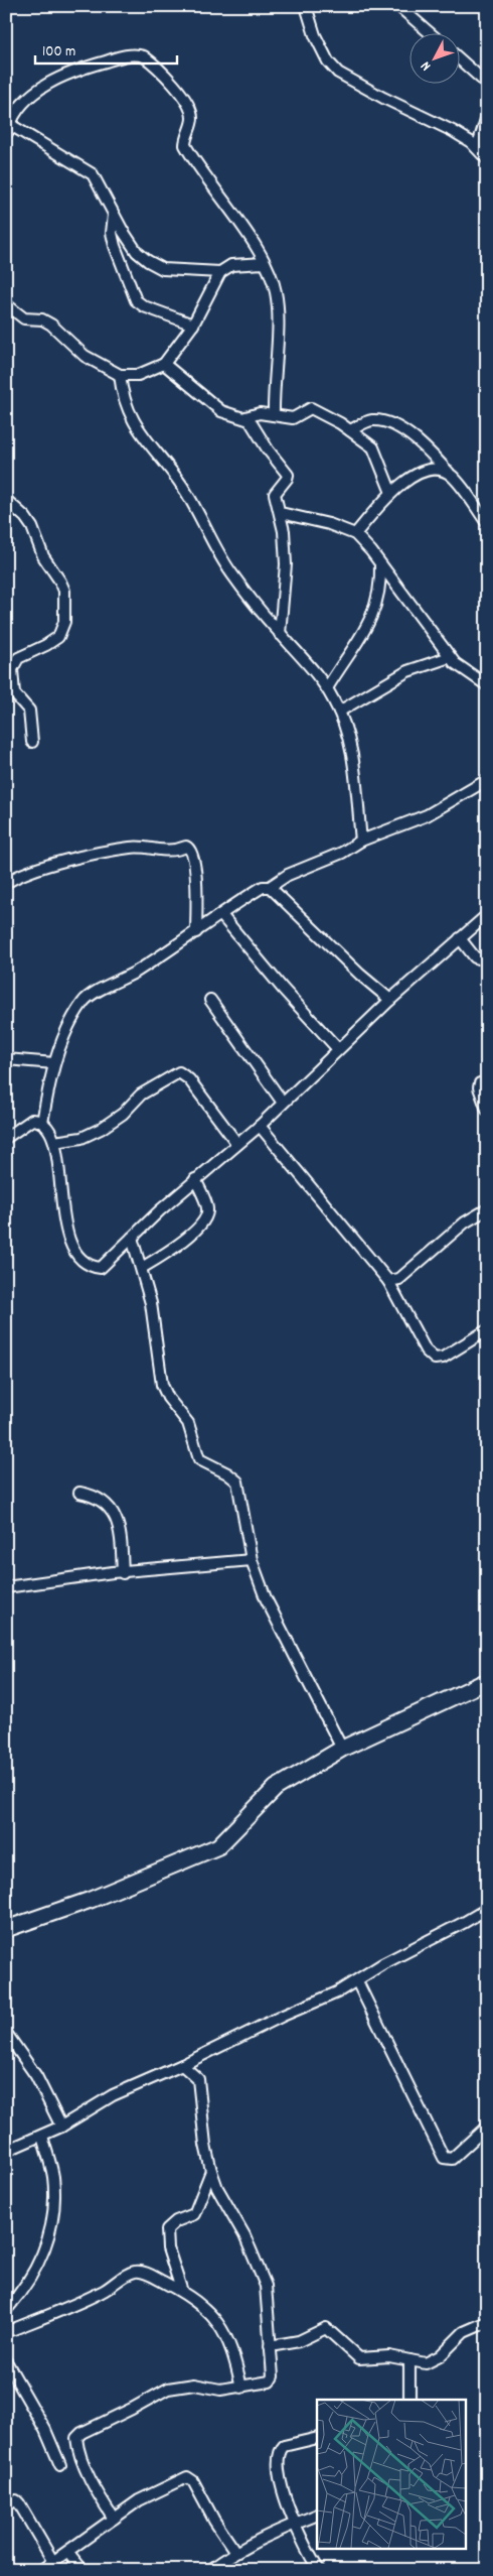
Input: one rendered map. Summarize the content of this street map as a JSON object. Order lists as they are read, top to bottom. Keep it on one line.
{"scale_bar":"100 m","north":"bottom left"}
